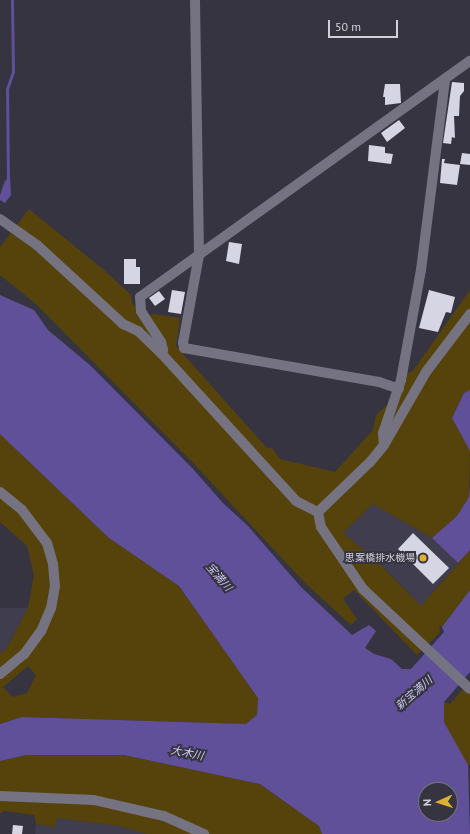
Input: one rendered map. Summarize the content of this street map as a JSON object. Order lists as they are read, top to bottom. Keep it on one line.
{"water":["宝満川","新宝満川","大木川"],"places":["思案橋排水機場"],"scale_bar":"50 m","north":"left"}
